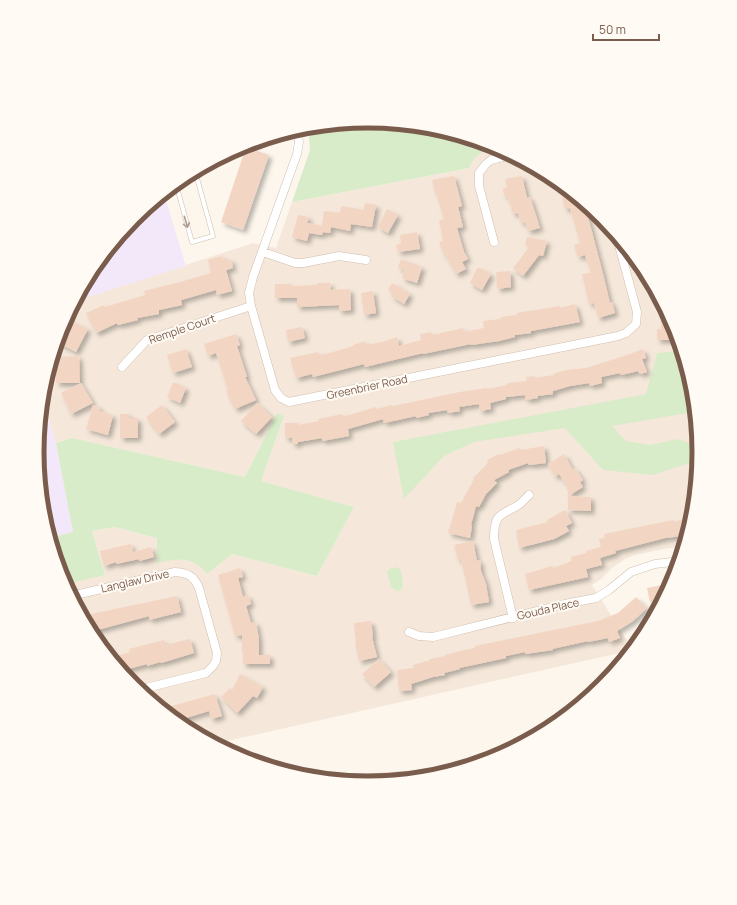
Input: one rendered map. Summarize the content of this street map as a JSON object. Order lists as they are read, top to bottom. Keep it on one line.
{"streets":{"street":["Remple Court","Greenbrier Road","Langlaw Drive","Gouda Place"]},"crossings":[["Remple Court","Greenbrier Road"]],"scale_bar":"50 m"}
